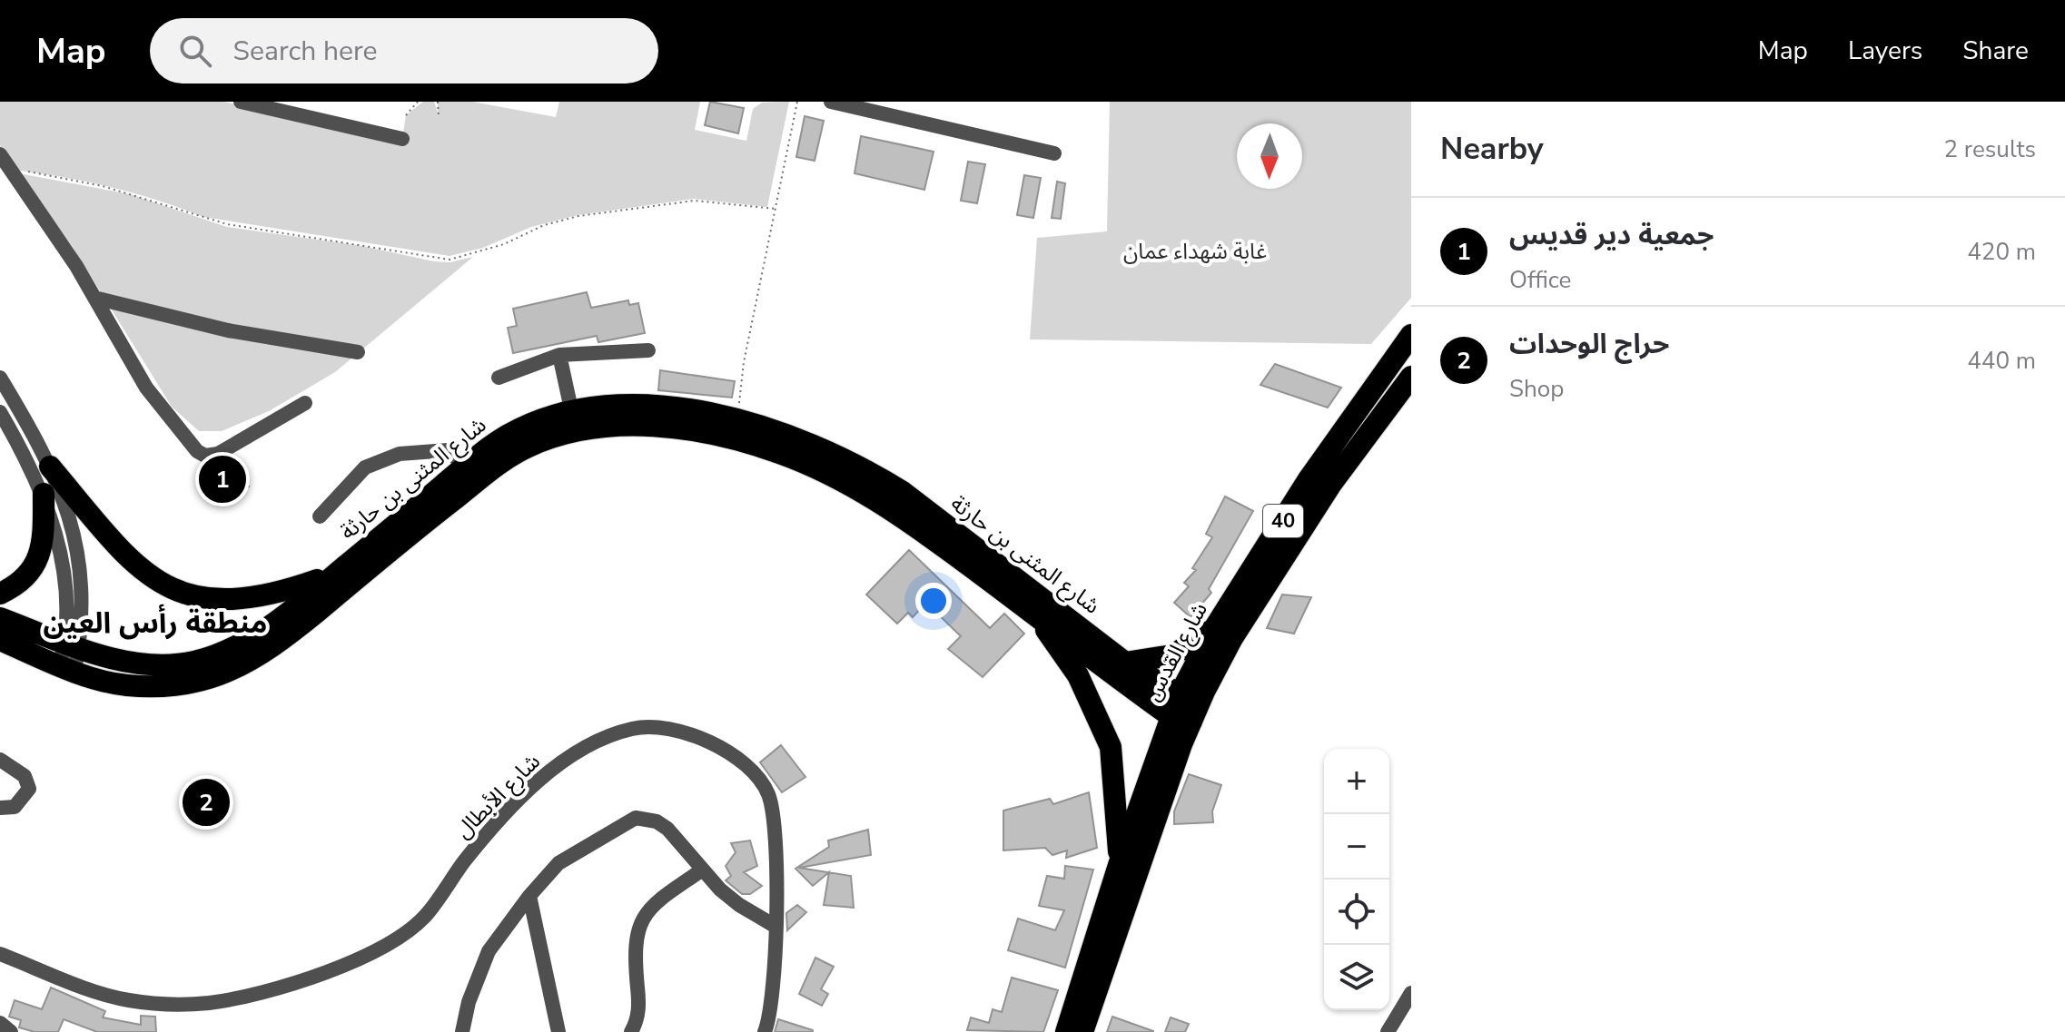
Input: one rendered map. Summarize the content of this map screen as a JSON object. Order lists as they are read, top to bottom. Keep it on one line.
{"streets":{"highway":["شارع المثنى بن حارثة","40","شارع القدس"],"street":["شارع الأبطال"]},"crossings":[["شارع المثنى بن حارثة","شارع القدس"]],"districts":["منطقة رأس العين"],"parks":["غابة شهداء عمان"],"north":"bottom","page":{"header":"Map","search":"Search here","nav":["Map","Layers","Share"],"heading":["Nearby","2 results"],"list":[{"mark":"1","name":"جمعية دير قديس","note":"Office","value":"420 m"},{"mark":"2","name":"حراج الوحدات","note":"Shop","value":"440 m"}],"pins":["1","2"],"map_buttons":["+","−"]}}
